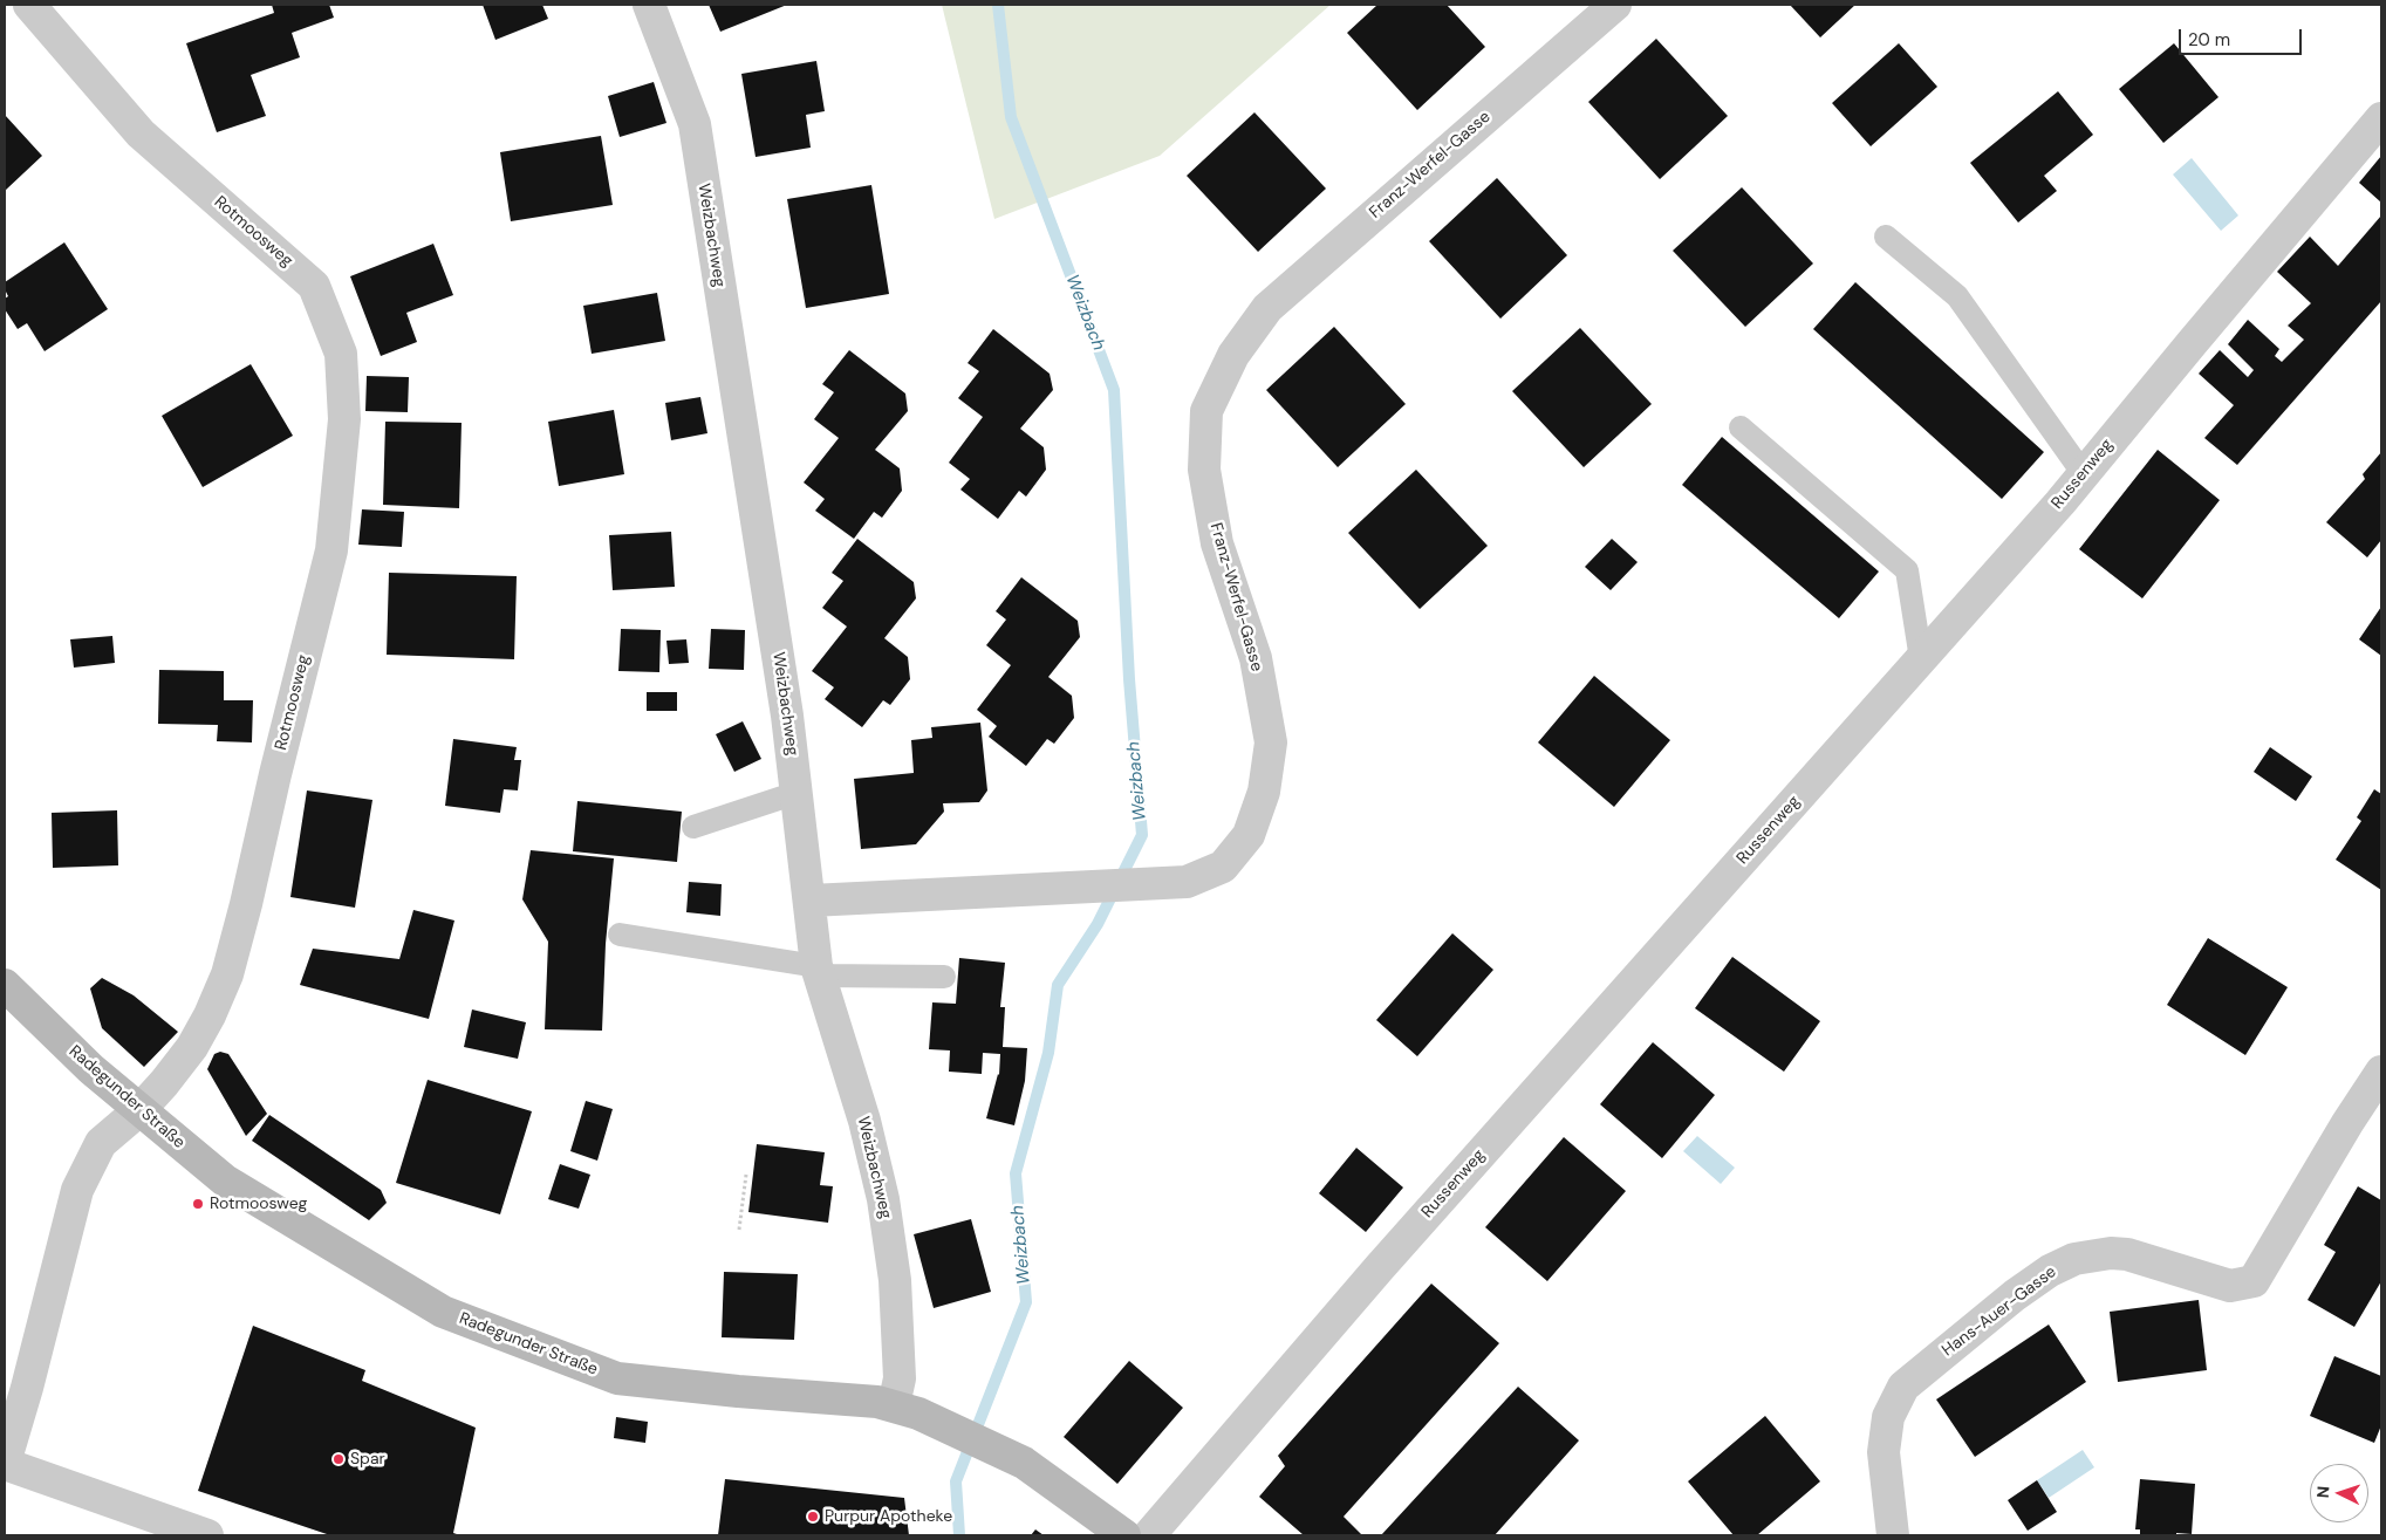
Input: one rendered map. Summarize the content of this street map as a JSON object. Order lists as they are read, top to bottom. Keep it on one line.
{"streets":{"main road":["Radegunder Straße"],"street":["Franz-Werfel-Gasse","Rotmoosweg","Weizbachweg","Russenweg","Hans-Auer-Gasse"]},"crossings":[["Franz-Werfel-Gasse","Weizbachweg"],["Rotmoosweg","Radegunder Straße"],["Weizbachweg","Radegunder Straße"]],"water":["Weizbach"],"places":["Rotmoosweg","Spar","Purpur Apotheke"],"scale_bar":"20 m","north":"left"}
